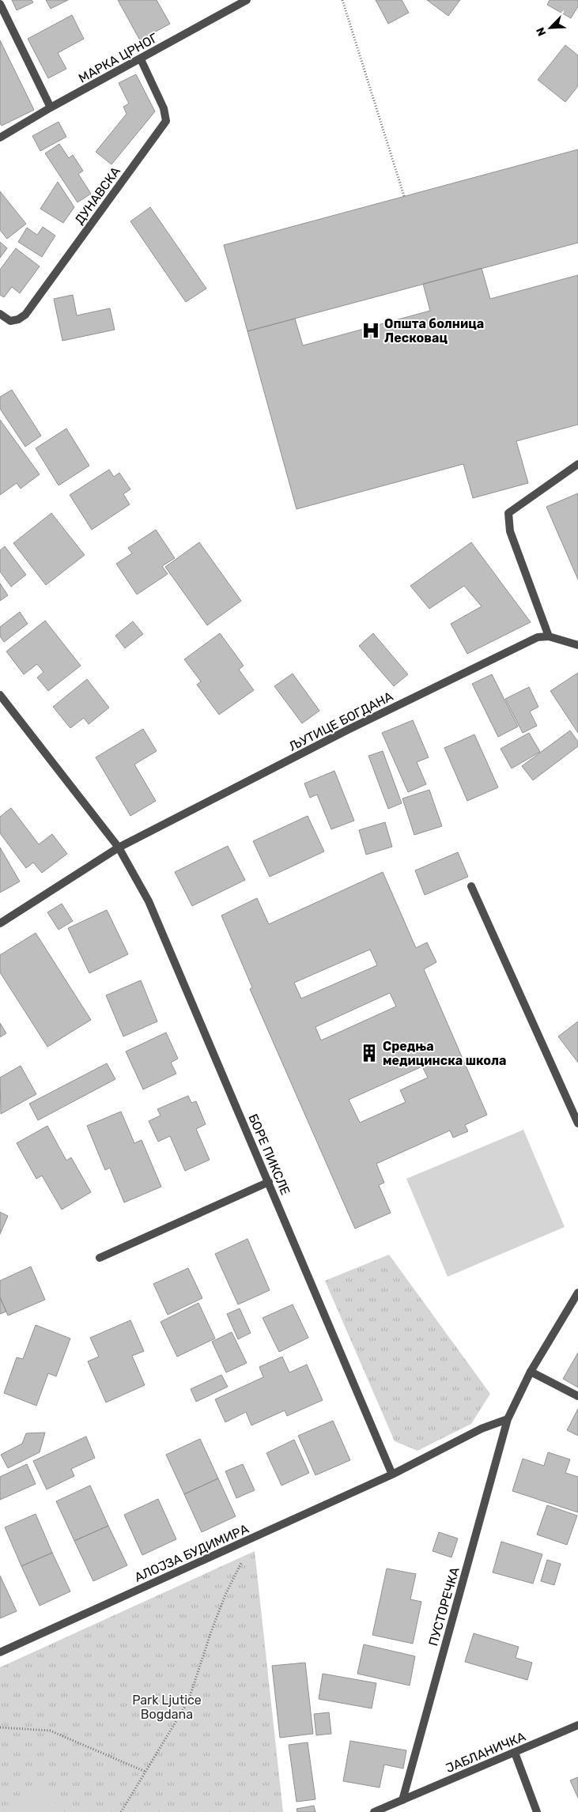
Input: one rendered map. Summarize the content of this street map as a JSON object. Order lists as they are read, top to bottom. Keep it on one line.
{"streets":{"street":["МАРКА ЦРНОГ","ДУНАВСКА","ЉУТИЦЕ БОГДАНА","БОРЕ ПИКСЛЕ","АЛОЈЗА БУДИМИРА","ПУСТОРЕЧКА","ЈАБЛАНИЧКА"]},"crossings":[["МАРКА ЦРНОГ","ДУНАВСКА"],["ЉУТИЦЕ БОГДАНА","БОРЕ ПИКСЛЕ"],["БОРЕ ПИКСЛЕ","АЛОЈЗА БУДИМИРА"],["ПУСТОРЕЧКА","ЈАБЛАНИЧКА"]],"parks":["Park Ljutice Bogdana"],"places":{"hospital":["Општа болница Лесковац"],"building":["Средња медицинска школа"]},"north":"bottom left"}
